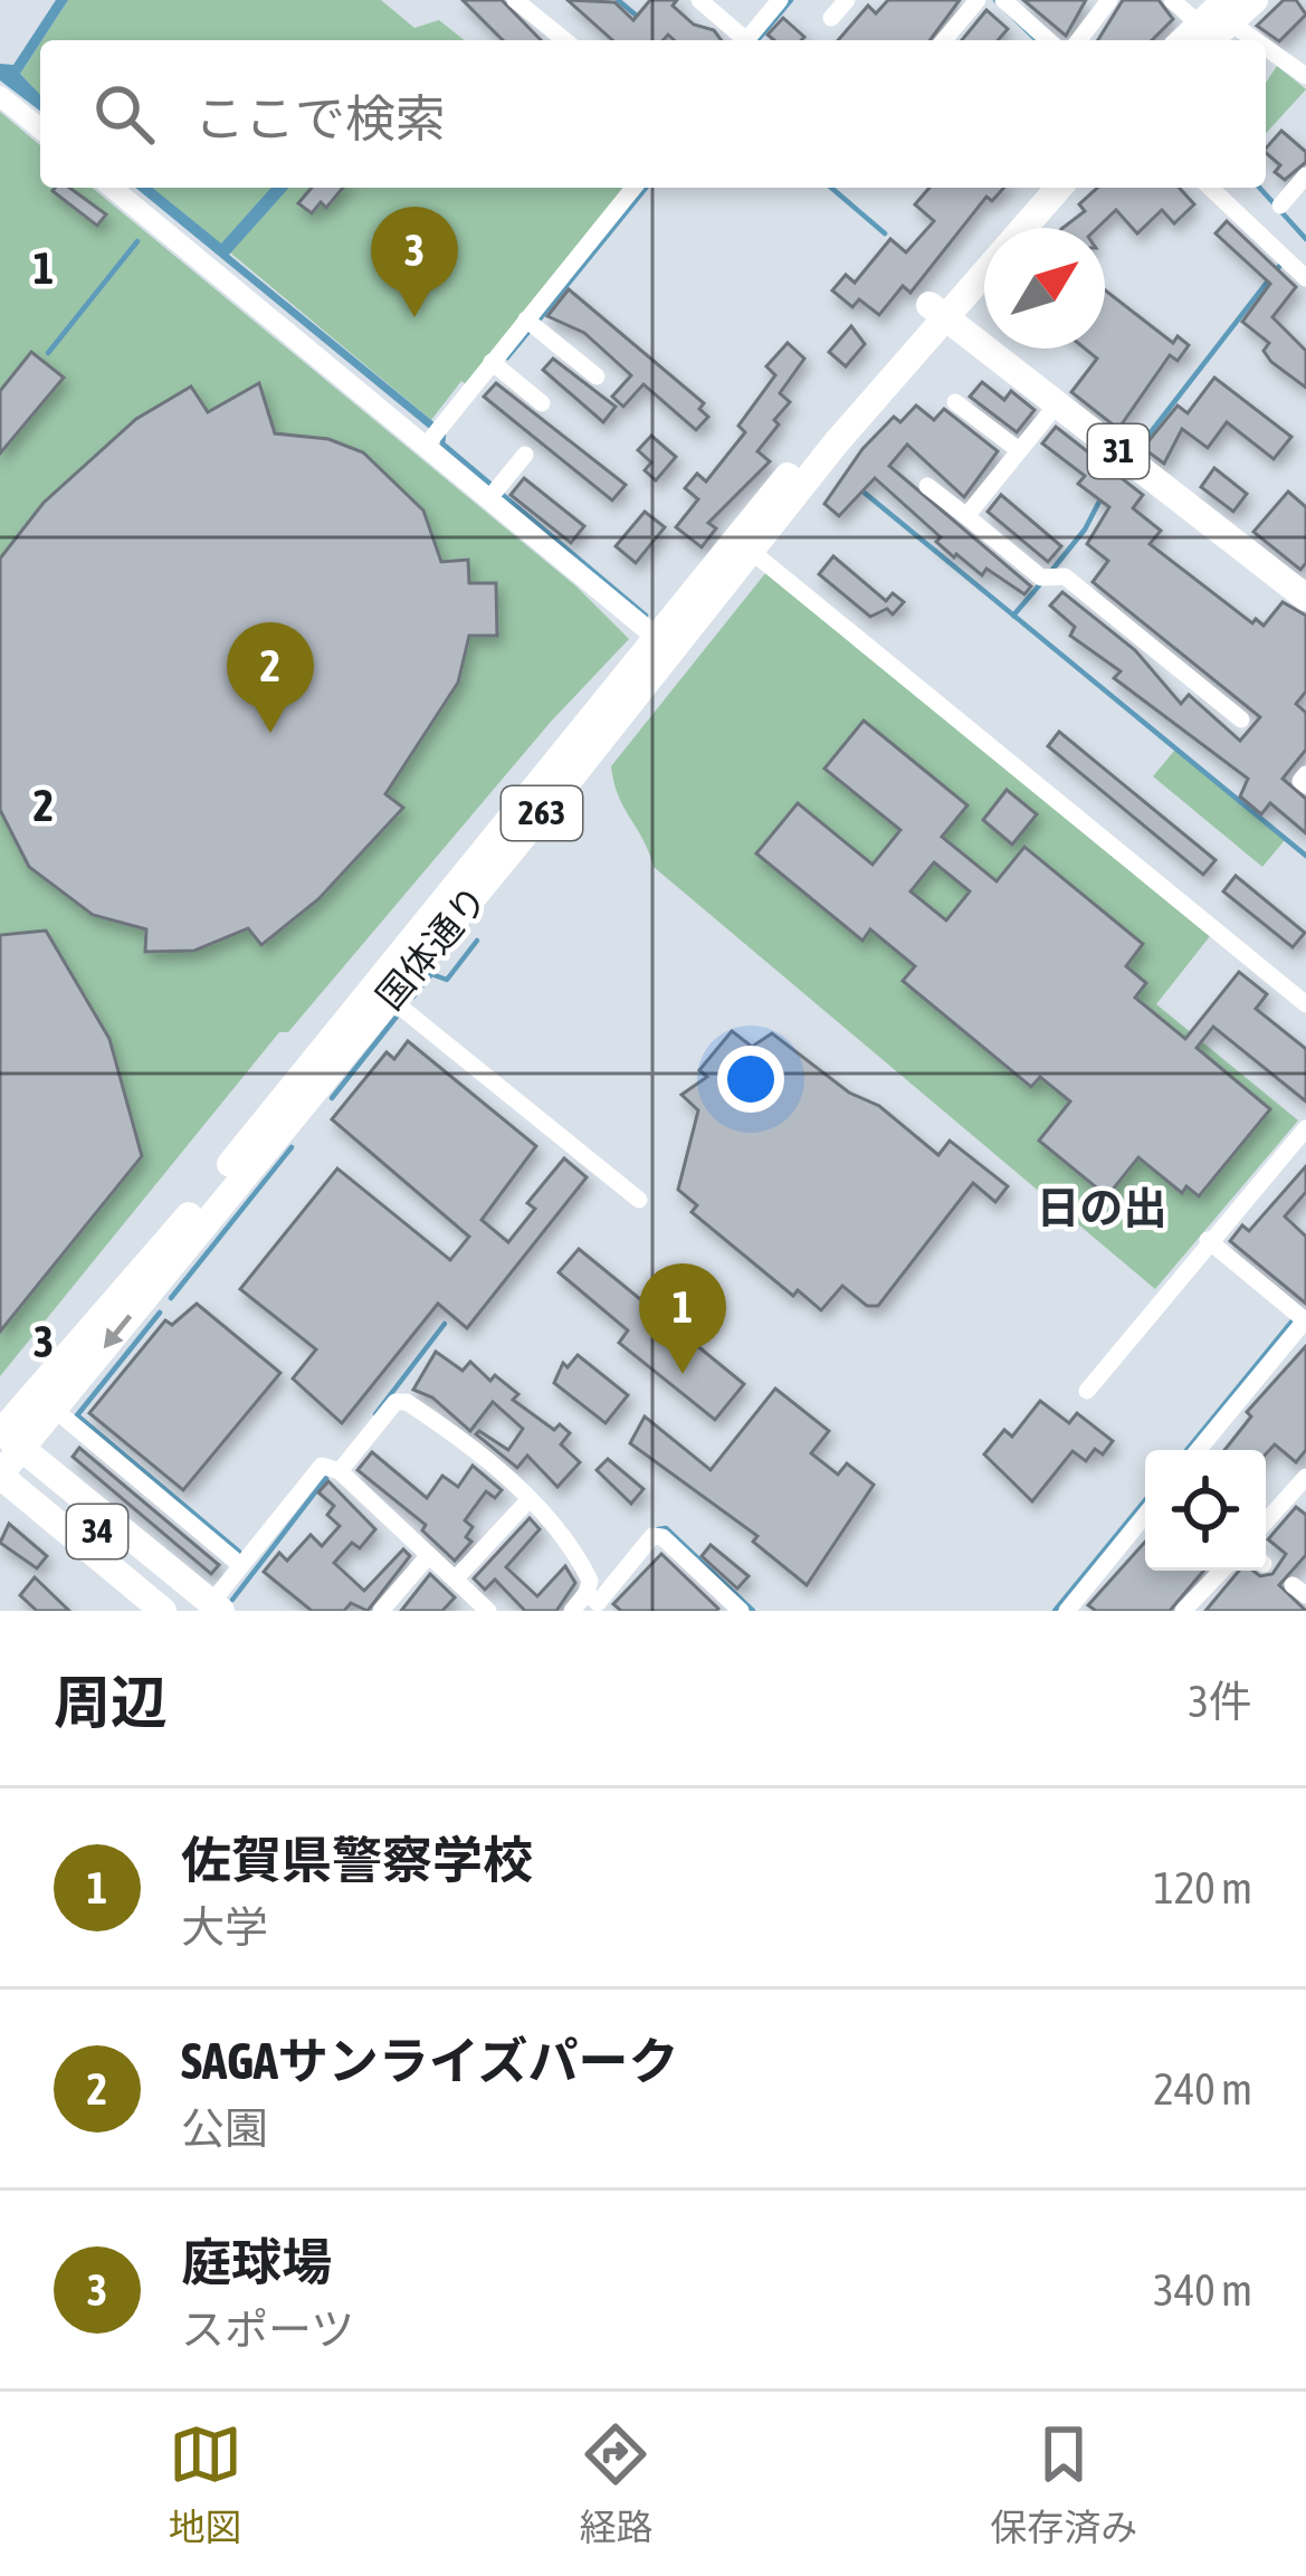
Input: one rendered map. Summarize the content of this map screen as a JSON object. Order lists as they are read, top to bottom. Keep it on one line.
{"streets":{"main road":["31","263","国体通り","34"]},"crossings":[["31","国体通り"],["国体通り","34"]],"districts":["日の出"],"north":"top right","page":{"search":"ここで検索","pins":["3","2","1"],"heading":["周辺","3件"],"list":[{"mark":"1","name":"佐賀県警察学校","note":"大学","value":"120 m"},{"mark":"2","name":"SAGAサンライズパーク","note":"公園","value":"240 m"},{"mark":"3","name":"庭球場","note":"スポーツ","value":"340 m"}],"nav":["地図","経路","保存済み"]},"grid":{"rows":["1","2","3"]}}
